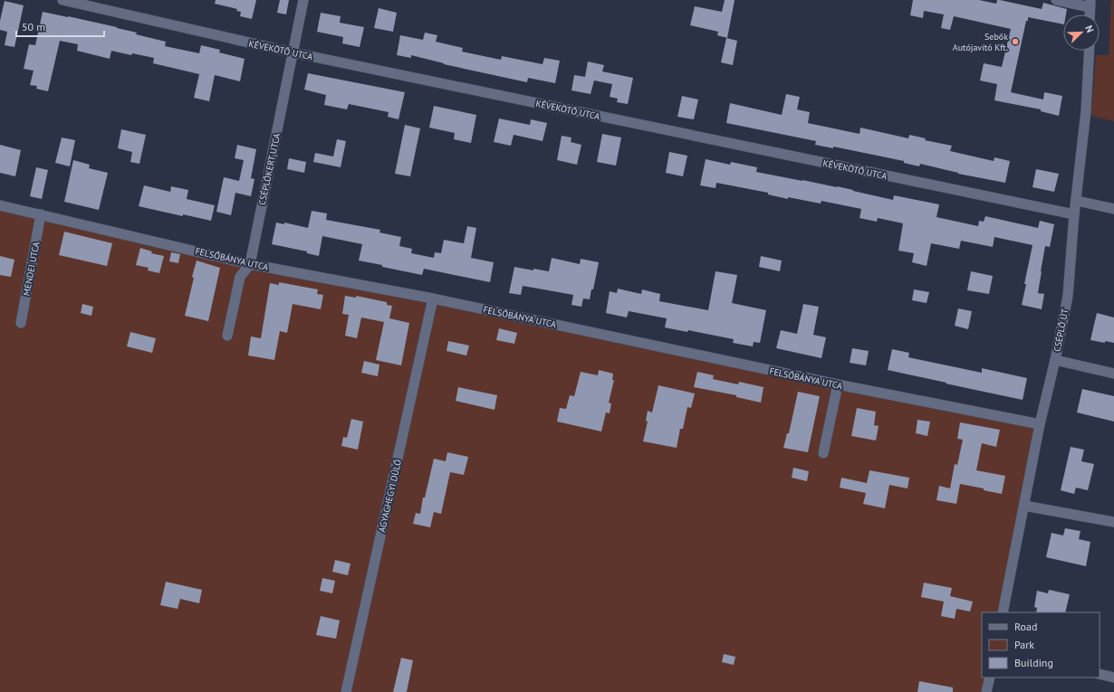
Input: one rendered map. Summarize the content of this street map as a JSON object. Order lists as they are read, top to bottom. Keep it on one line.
{"streets":{"street":["KÉVEKÖTŐ UTCA","CSÉPLŐKERT UTCA","FELSŐBÁNYA UTCA","MENDEI UTCA","CSÉPLŐ ÚT","AGYAGHEGYI DŰLŐ"]},"crossings":[["KÉVEKÖTŐ UTCA","CSÉPLŐKERT UTCA"],["KÉVEKÖTŐ UTCA","CSÉPLŐ ÚT"],["CSÉPLŐKERT UTCA","FELSŐBÁNYA UTCA"],["FELSŐBÁNYA UTCA","MENDEI UTCA"],["FELSŐBÁNYA UTCA","CSÉPLŐ ÚT"],["FELSŐBÁNYA UTCA","AGYAGHEGYI DŰLŐ"]],"places":["Sebők Autójavító Kft."],"legend":["Road","Park","Building"],"scale_bar":"50 m","north":"top right"}
